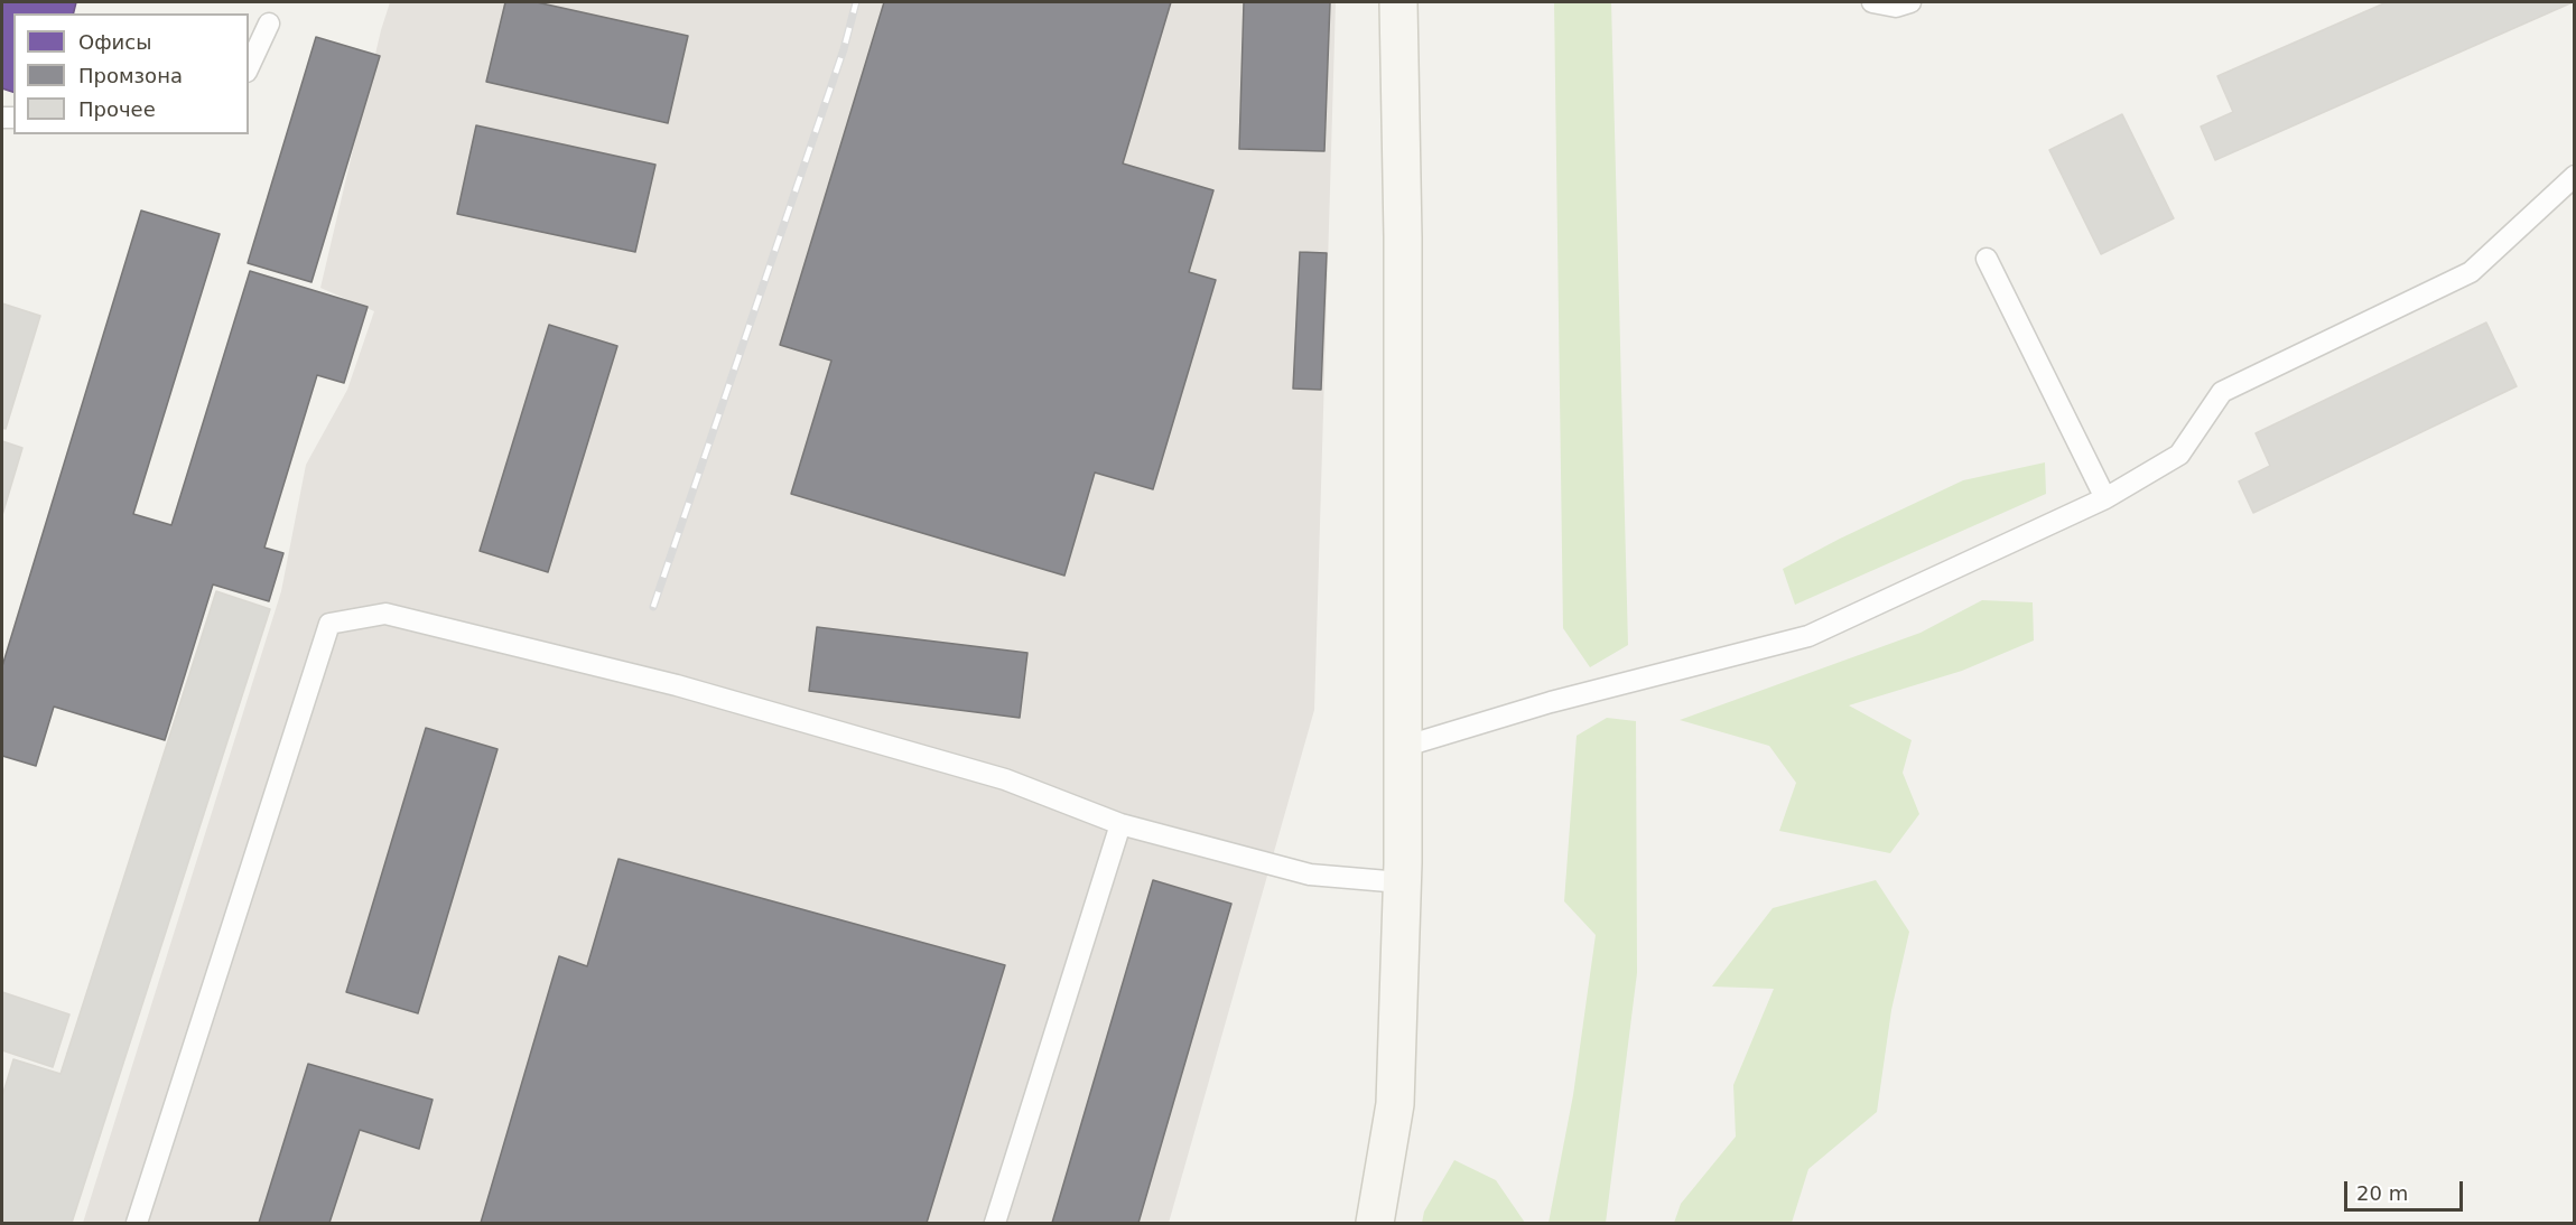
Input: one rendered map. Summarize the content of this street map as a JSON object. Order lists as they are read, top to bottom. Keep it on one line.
{"legend":["Офисы","Промзона","Прочее"],"scale_bar":"20 m"}
